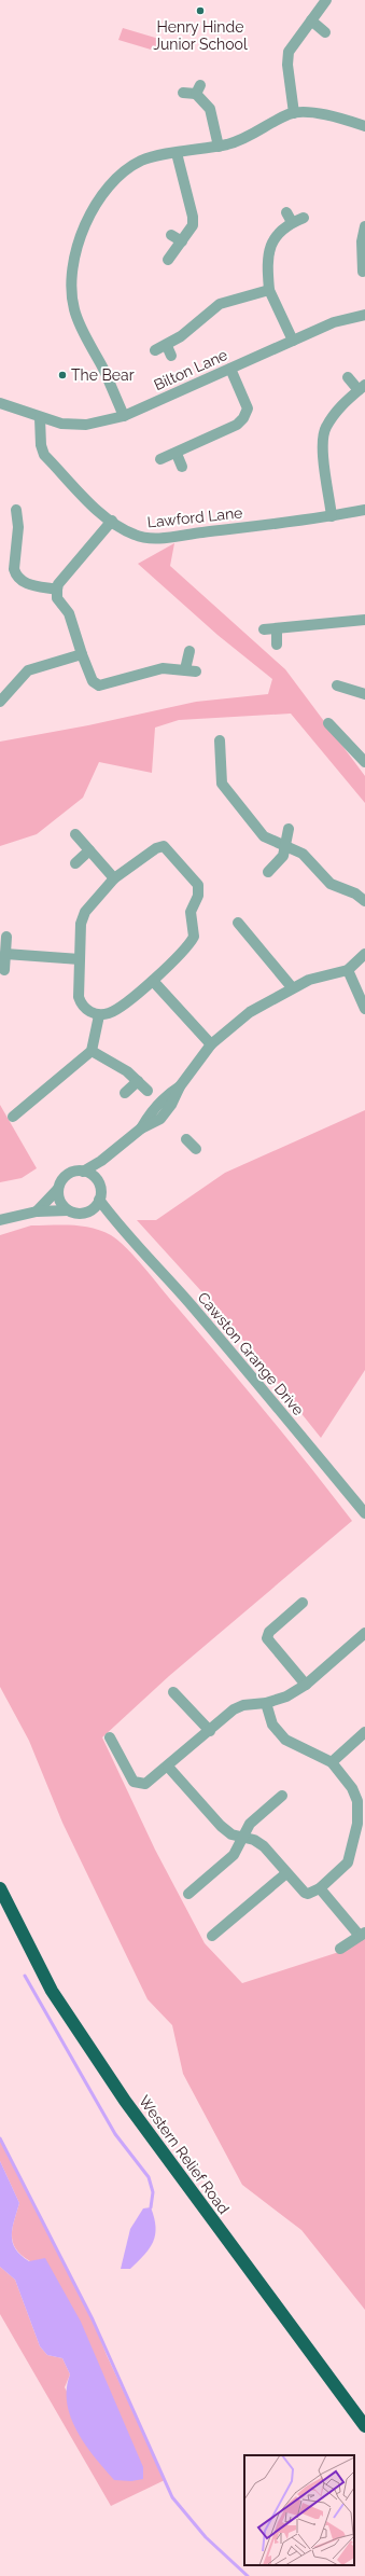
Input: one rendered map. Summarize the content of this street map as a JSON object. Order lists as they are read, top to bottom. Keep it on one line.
{"streets":{"highway":["Western Relief Road"],"street":["Bilton Lane","Lawford Lane","Cawston Grange Drive"]},"crossings":[["Bilton Lane","Lawford Lane"]],"places":["Henry Hinde Junior School","The Bear"]}
